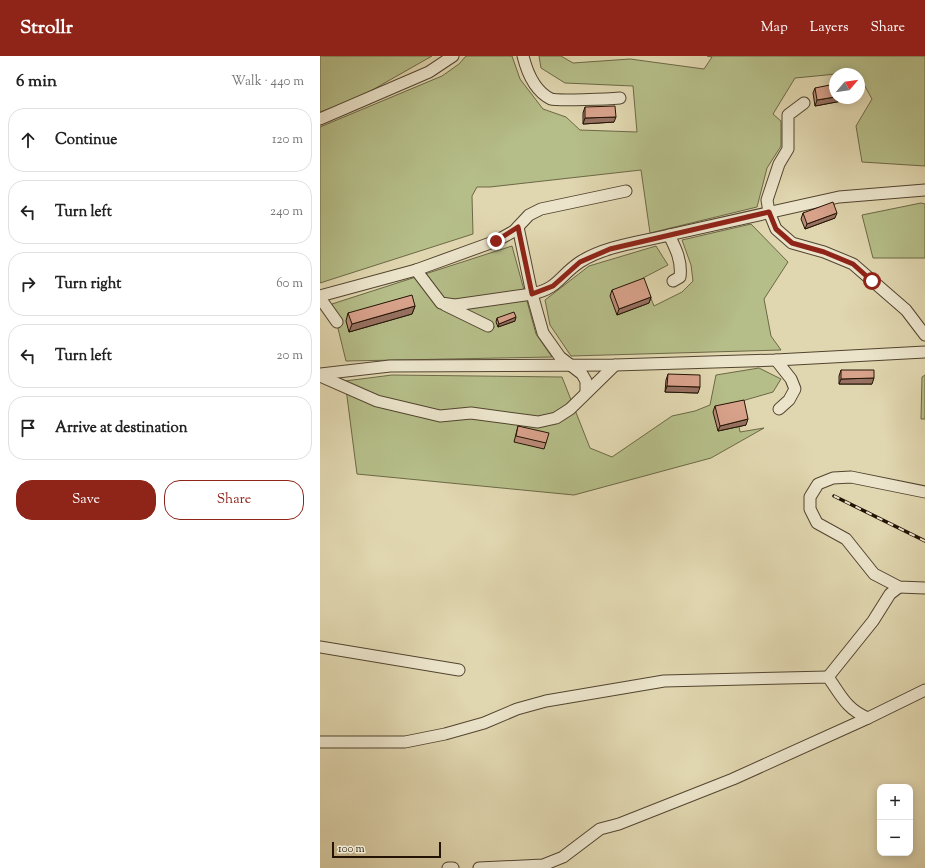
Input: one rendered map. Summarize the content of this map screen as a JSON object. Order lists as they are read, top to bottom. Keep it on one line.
{"scale_bar":"100 m","north":"top right","page":{"header":"Strollr","nav":["Map","Layers","Share"],"heading":["6 min","Walk · 440 m"],"list":[["Continue","120 m"],["Turn left","240 m"],["Turn right","60 m"],["Turn left","20 m"],"Arrive at destination"],"buttons":["Save","Share"],"map_buttons":["+","−"],"scale":"100 m"}}
